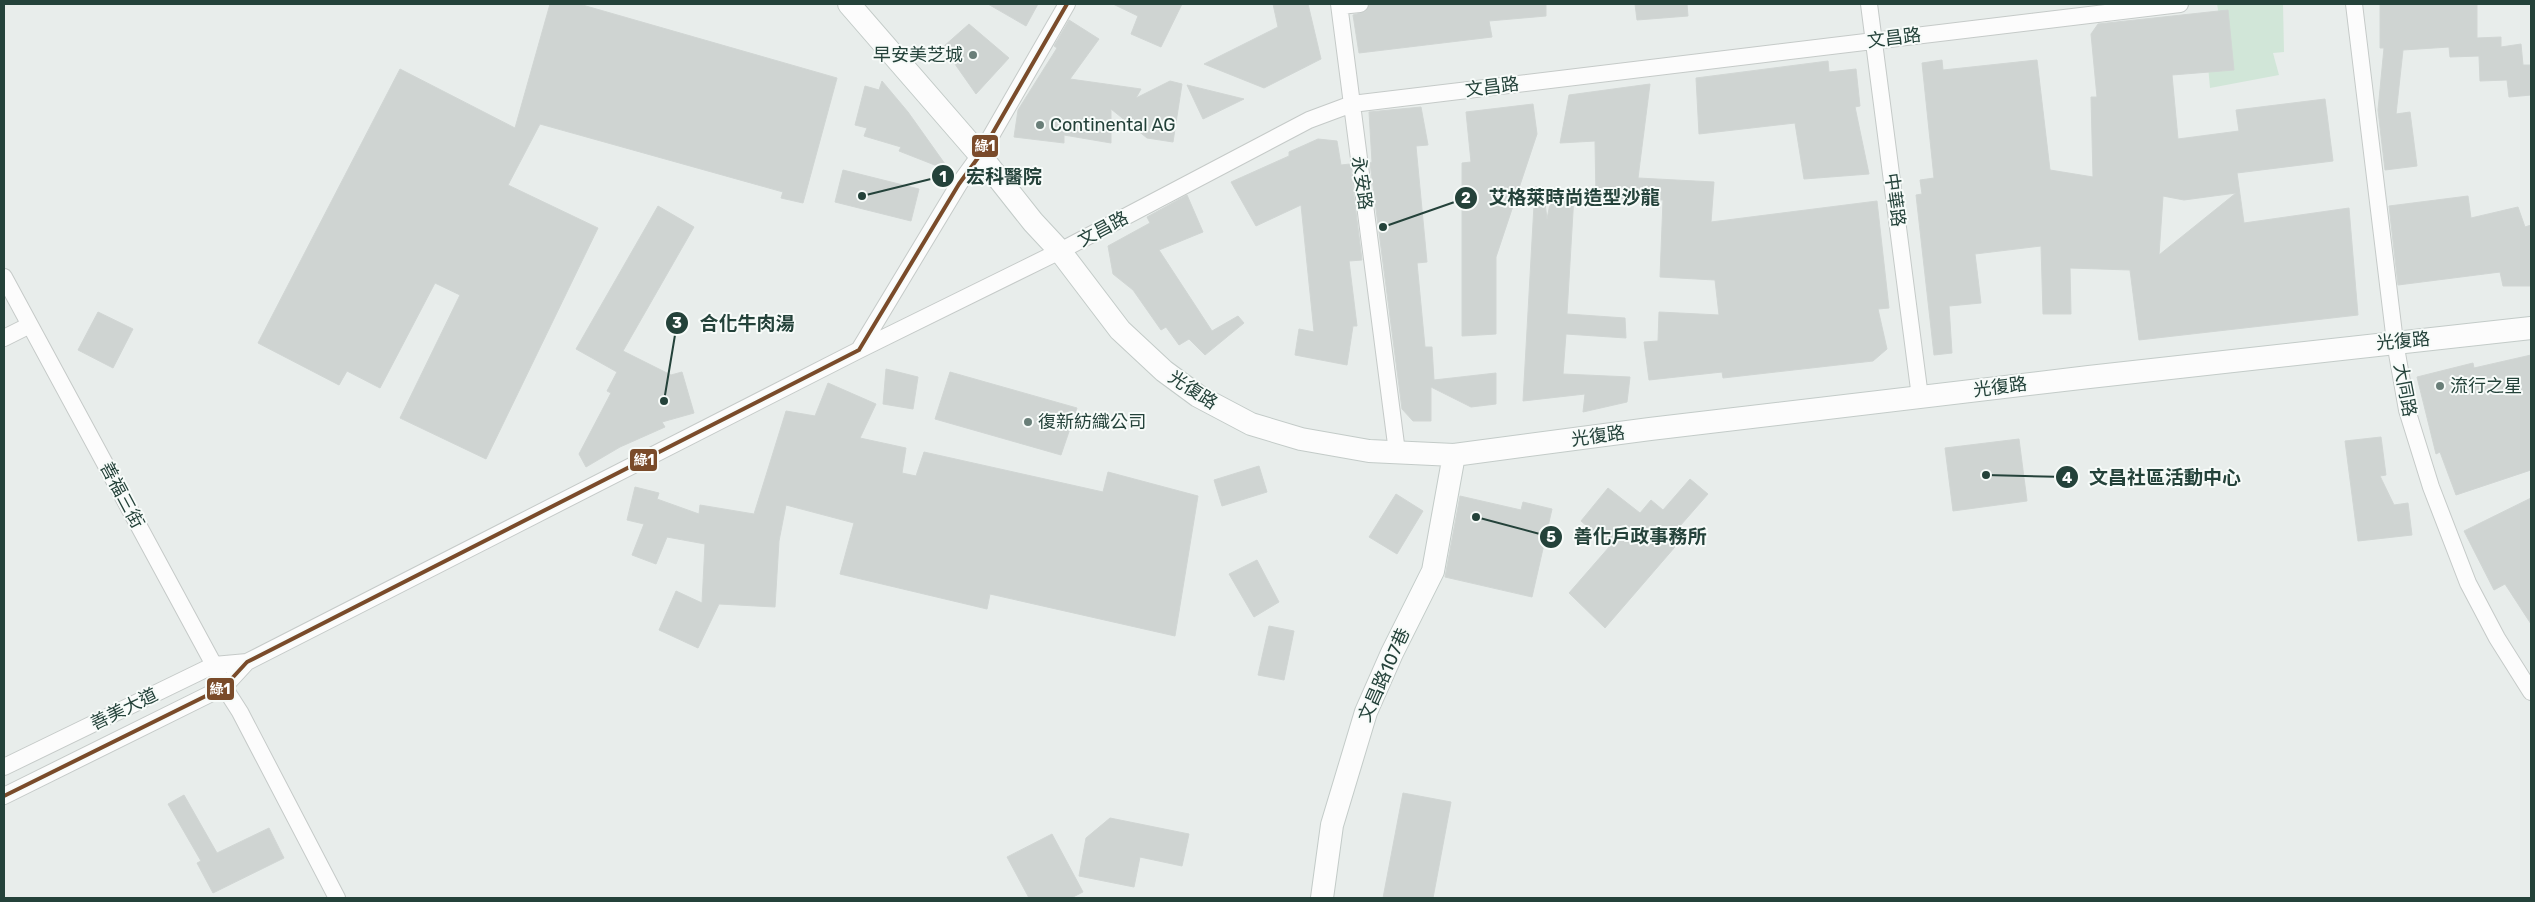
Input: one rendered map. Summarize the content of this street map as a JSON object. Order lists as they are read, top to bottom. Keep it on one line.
{"streets":{"main road":["光復路","文昌路107巷"],"street":["文昌路","永安路","中華路","大同路","善福三街","善美大道"]},"crossings":[["文昌路","永安路"],["文昌路","中華路"],["文昌路","光復路"],["文昌路","善美大道"],["永安路","光復路"],["中華路","光復路"],["光復路","大同路"],["光復路","文昌路107巷"],["善福三街","善美大道"]],"places":["早安美芝城","Continental AG","宏科醫院","艾格萊時尚造型沙龍","流行之星","合化牛肉湯","復新紡織公司","文昌社區活動中心","善化戶政事務所"],"lines":["transit line 綠1"]}
